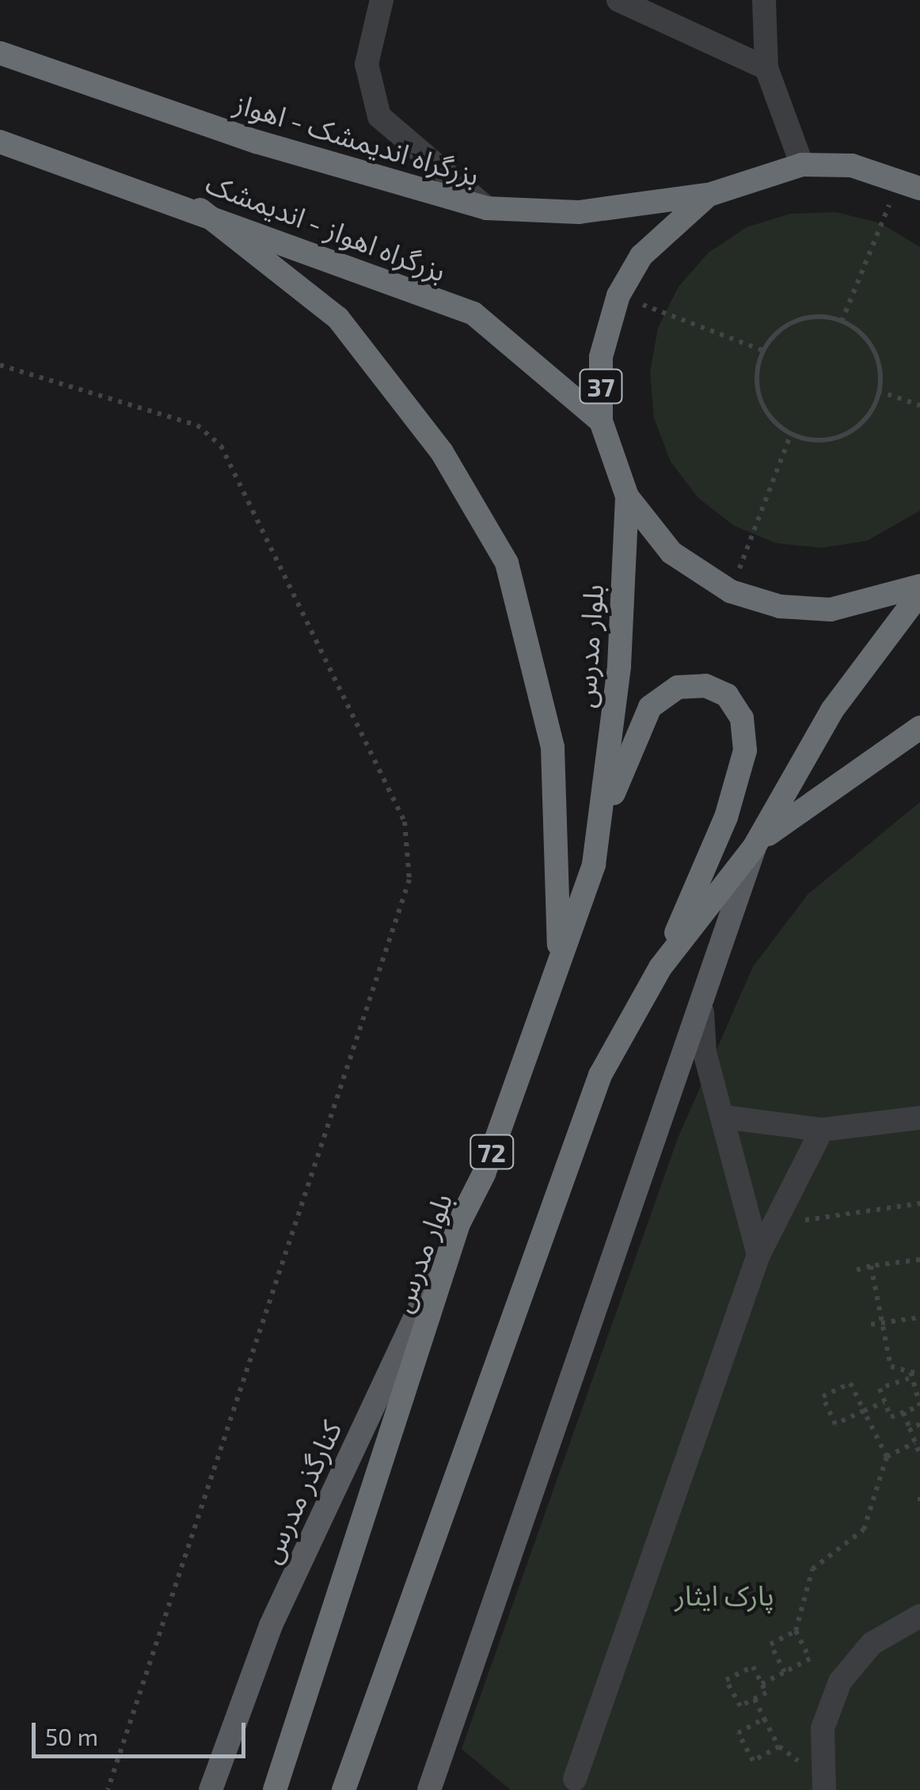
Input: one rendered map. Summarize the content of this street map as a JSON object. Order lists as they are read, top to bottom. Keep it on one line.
{"streets":{"highway":["بزرگراه اندیمشک - اهواز","بزرگراه اهواز - اندیمشک","37","بلوار مدرس","72"],"main road":["کنارگذر مدرس"]},"crossings":[["بزرگراه اندیمشک - اهواز","37"],["بزرگراه اهواز - اندیمشک","37"],["37","بلوار مدرس"],["بلوار مدرس","کنارگذر مدرس"]],"parks":["پارک ایثار"],"scale_bar":"50 m"}
